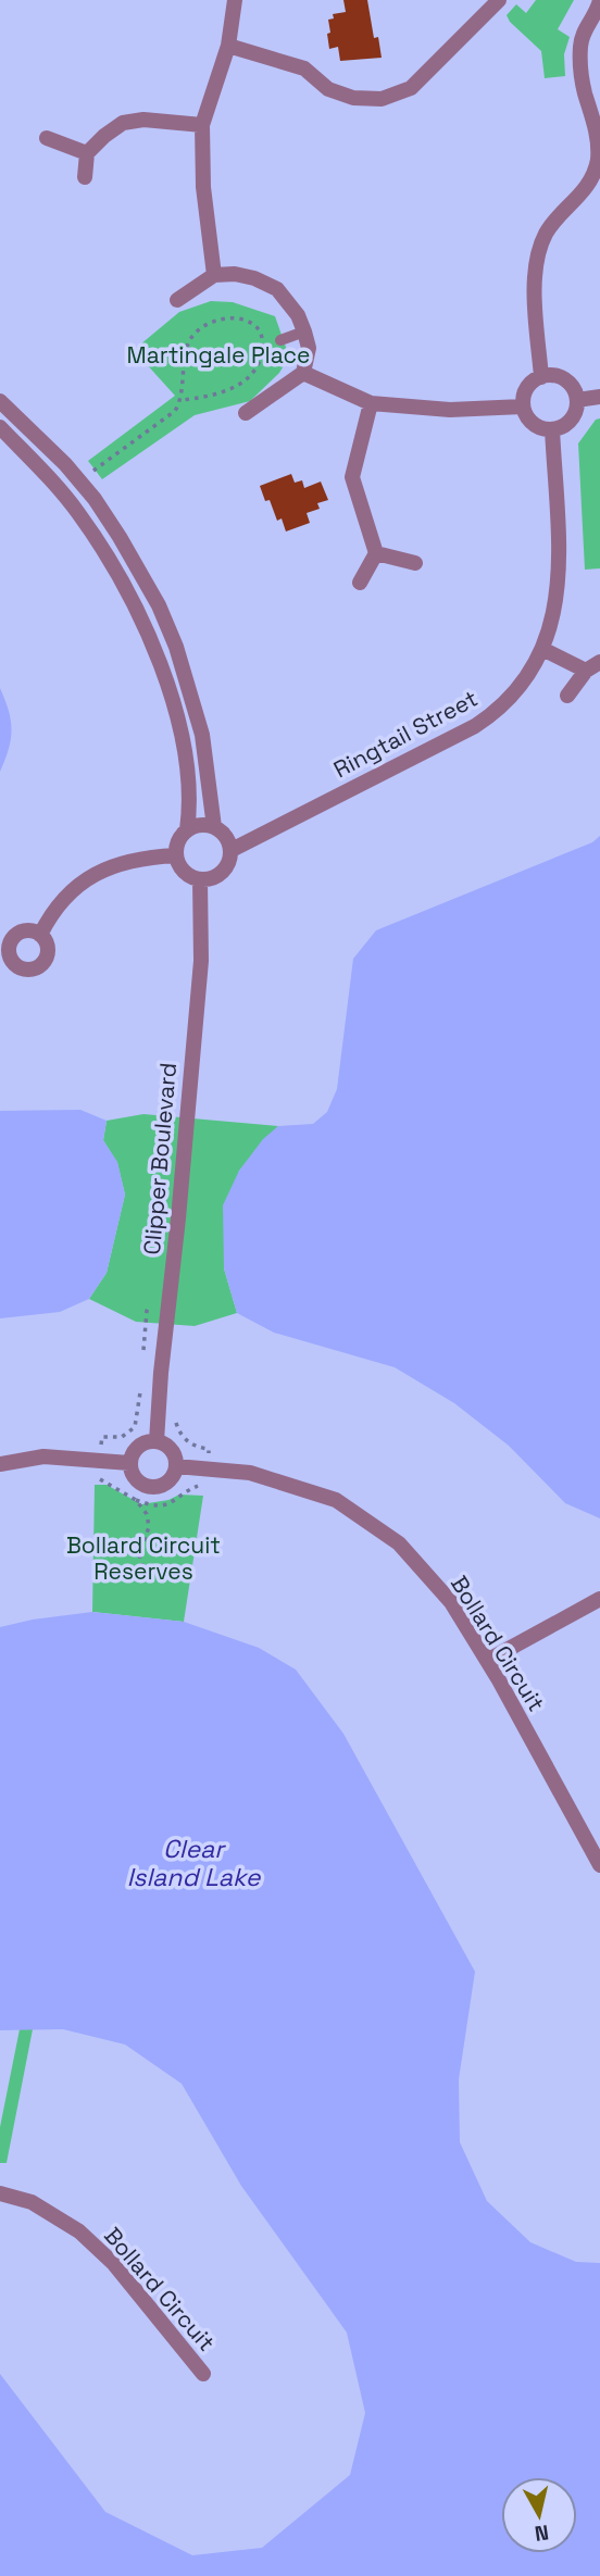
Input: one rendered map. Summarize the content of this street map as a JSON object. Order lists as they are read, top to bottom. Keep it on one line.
{"streets":{"street":["Ringtail Street","Clipper Boulevard","Bollard Circuit"]},"crossings":[["Ringtail Street","Clipper Boulevard"],["Clipper Boulevard","Bollard Circuit"]],"water":["Clear Island Lake"],"parks":["Martingale Place","Bollard Circuit Reserves"],"north":"bottom"}
